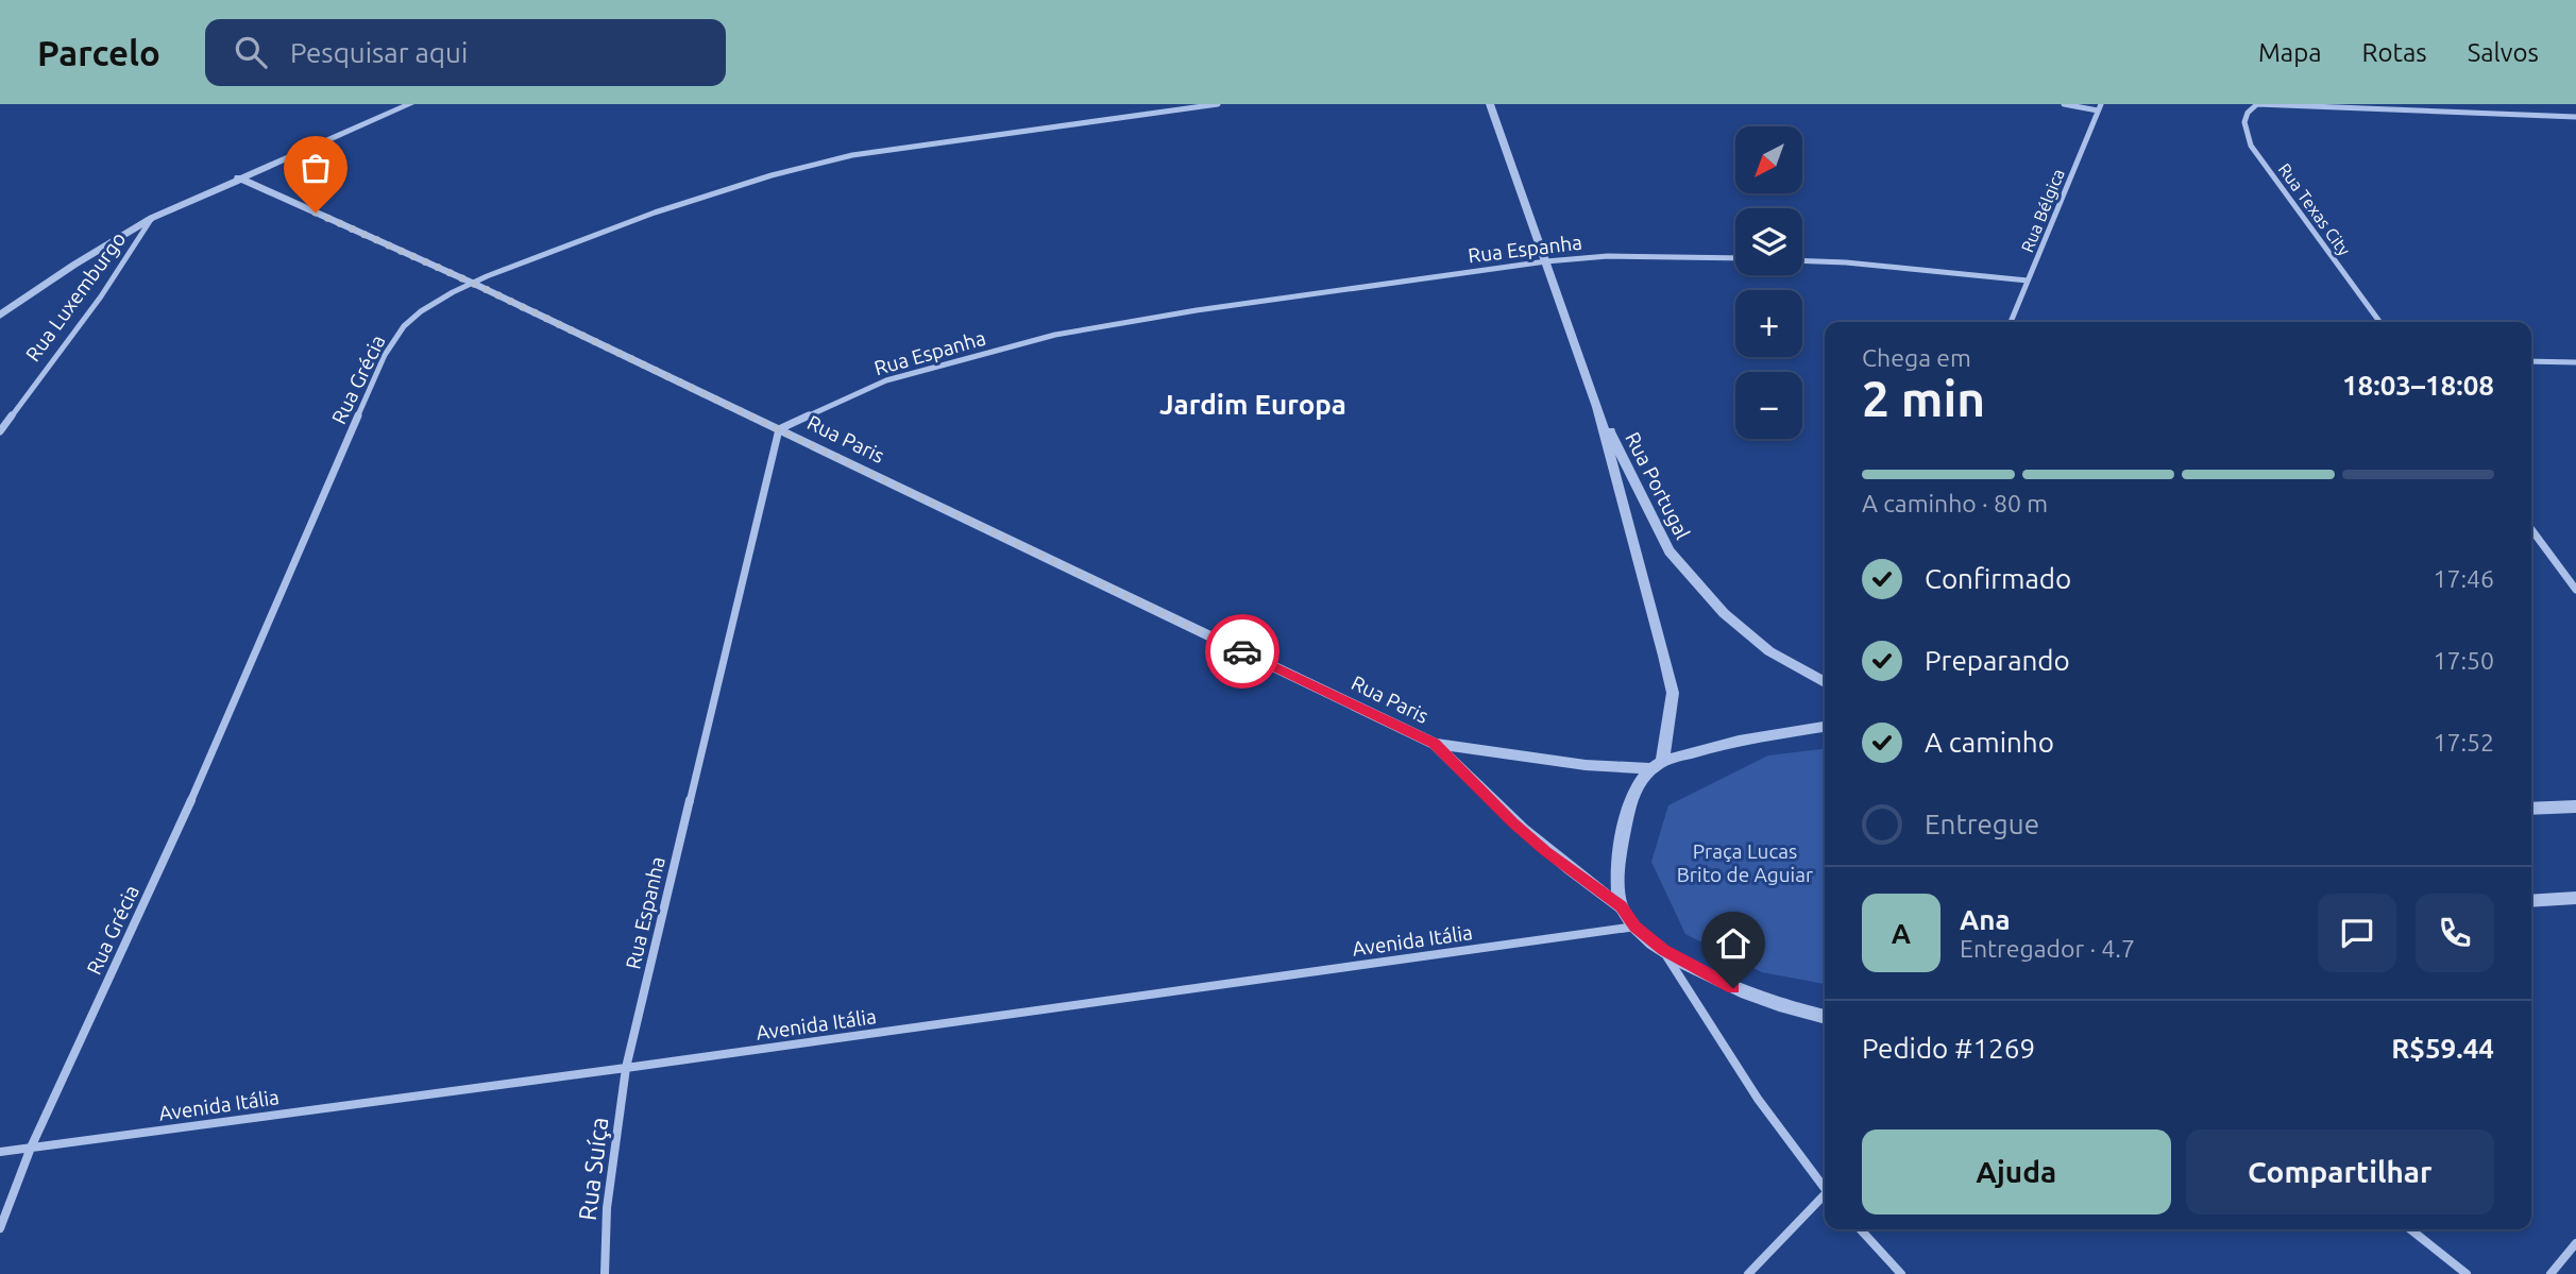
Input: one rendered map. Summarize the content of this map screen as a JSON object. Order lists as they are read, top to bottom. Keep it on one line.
{"streets":{"street":["Rua Texas City","Rua Bélgica","Rua Espanha","Rua Luxemburgo","Rua Grécia","Rua Paris","Rua Portugal","Avenida Itália","Rua Suíça"]},"crossings":[["Rua Espanha","Rua Paris"],["Rua Espanha","Rua Portugal"],["Rua Espanha","Avenida Itália"],["Rua Espanha","Rua Suíça"],["Rua Grécia","Rua Paris"],["Rua Grécia","Avenida Itália"],["Rua Paris","Rua Portugal"],["Avenida Itália","Rua Suíça"]],"districts":["Jardim Europa"],"parks":["Praça Lucas Brito de Aguiar"],"north":"bottom left","page":{"header":"Parcelo","search":"Pesquisar aqui","nav":["Mapa","Rotas","Salvos"],"map_buttons":["+","−"],"heading":["2 min","Chega em","18:03–18:08"],"panel":["Ana","Entregador · 4.7","Pedido #1269","R$59.44"],"bar":"A caminho · 80 m","list":[["Confirmado","17:46"],["Preparando","17:50"],["A caminho","17:52"],"Entregue"],"round":"A","buttons":["Ajuda","Compartilhar"]}}
